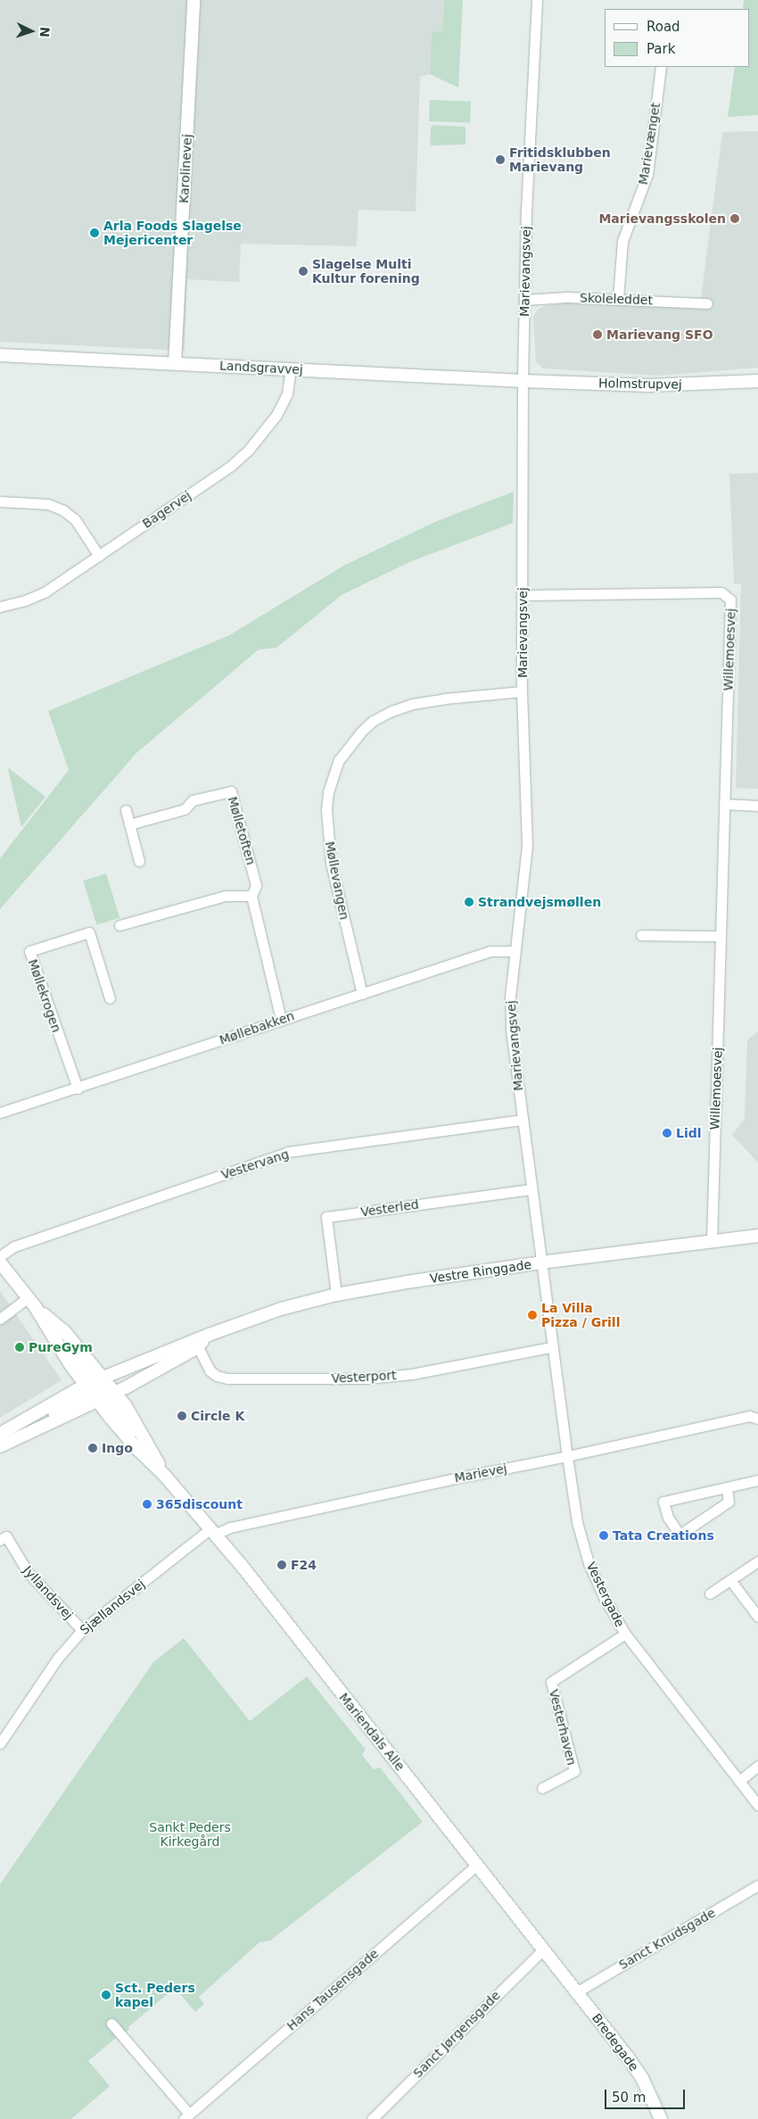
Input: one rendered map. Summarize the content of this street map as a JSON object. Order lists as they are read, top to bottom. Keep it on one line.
{"streets":{"street":["Marievænget","Karolinevej","Marievangsvej","Skoleleddet","Landsgravvej","Holmstrupvej","Bagervej","Willemoesvej","Mølletoften","Møllevangen","Møllekrogen","Møllebakken","Vestervang","Vesterled","Vestre Ringgade","Vesterport","Marievej","Jyllandsvej","Vestergade","Sjællandsvej","Vesterhaven","Mariendals Alle","Sanct Knudsgade","Hans Tausensgade","Sanct Jørgensgade","Bredegade"]},"crossings":[["Marievænget","Skoleleddet"],["Karolinevej","Landsgravvej"],["Marievangsvej","Skoleleddet"],["Marievangsvej","Landsgravvej"],["Marievangsvej","Holmstrupvej"],["Marievangsvej","Willemoesvej"],["Marievangsvej","Møllevangen"],["Marievangsvej","Møllebakken"],["Marievangsvej","Vestervang"],["Marievangsvej","Vesterled"],["Marievangsvej","Vestre Ringgade"],["Marievangsvej","Vestergade"],["Landsgravvej","Holmstrupvej"],["Landsgravvej","Bagervej"],["Willemoesvej","Vestre Ringgade"],["Mølletoften","Møllebakken"],["Møllevangen","Møllebakken"],["Møllekrogen","Møllebakken"],["Vesterled","Vestre Ringgade"],["Vestre Ringgade","Vesterport"],["Vestre Ringgade","Vestergade"],["Vestre Ringgade","Mariendals Alle"],["Vesterport","Vestergade"],["Marievej","Vestergade"],["Marievej","Sjællandsvej"],["Marievej","Mariendals Alle"],["Jyllandsvej","Sjællandsvej"],["Vestergade","Vesterhaven"],["Sjællandsvej","Mariendals Alle"],["Mariendals Alle","Sanct Knudsgade"],["Mariendals Alle","Hans Tausensgade"],["Mariendals Alle","Sanct Jørgensgade"],["Mariendals Alle","Bredegade"],["Sanct Knudsgade","Bredegade"]],"parks":["Sankt Peders Kirkegård"],"places":["Fritidsklubben Marievang","Marievangsskolen","Arla Foods Slagelse Mejericenter","Slagelse Multi Kultur forening","Marievang SFO","Strandvejsmøllen","Lidl","La Villa Pizza / Grill","PureGym","Circle K","Ingo","365discount","Tata Creations","F24","Sct. Peders kapel"],"legend":["Road","Park"],"scale_bar":"50 m","north":"right"}
